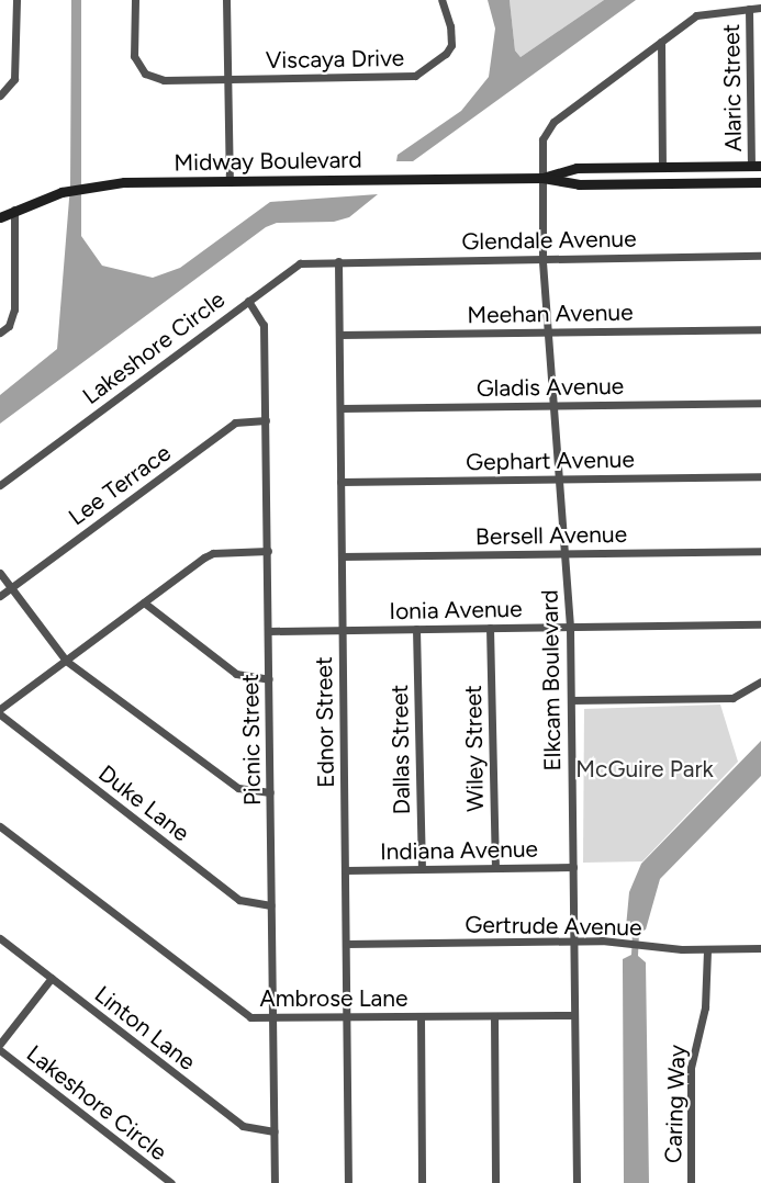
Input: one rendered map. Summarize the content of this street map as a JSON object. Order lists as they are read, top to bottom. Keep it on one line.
{"streets":{"street":["Viscaya Drive","Alaric Street","Midway Boulevard","Glendale Avenue","Meehan Avenue","Lakeshore Circle","Gladis Avenue","Gephart Avenue","Lee Terrace","Bersell Avenue","Ionia Avenue","Elkcam Boulevard","Ednor Street","Picnic Street","Wiley Street","Dallas Street","Duke Lane","Indiana Avenue","Gertrude Avenue","Ambrose Lane","Linton Lane","Caring Way"]},"crossings":[["Alaric Street","Midway Boulevard"],["Alaric Street","Elkcam Boulevard"],["Midway Boulevard","Elkcam Boulevard"],["Glendale Avenue","Lakeshore Circle"],["Glendale Avenue","Elkcam Boulevard"],["Glendale Avenue","Ednor Street"],["Meehan Avenue","Elkcam Boulevard"],["Meehan Avenue","Ednor Street"],["Lakeshore Circle","Ednor Street"],["Lakeshore Circle","Picnic Street"],["Gladis Avenue","Elkcam Boulevard"],["Gladis Avenue","Ednor Street"],["Gephart Avenue","Elkcam Boulevard"],["Gephart Avenue","Ednor Street"],["Lee Terrace","Picnic Street"],["Bersell Avenue","Elkcam Boulevard"],["Bersell Avenue","Ednor Street"],["Ionia Avenue","Elkcam Boulevard"],["Ionia Avenue","Ednor Street"],["Ionia Avenue","Picnic Street"],["Ionia Avenue","Wiley Street"],["Ionia Avenue","Dallas Street"],["Elkcam Boulevard","Indiana Avenue"],["Elkcam Boulevard","Gertrude Avenue"],["Elkcam Boulevard","Ambrose Lane"],["Ednor Street","Indiana Avenue"],["Ednor Street","Gertrude Avenue"],["Ednor Street","Ambrose Lane"],["Picnic Street","Duke Lane"],["Picnic Street","Ambrose Lane"],["Picnic Street","Linton Lane"],["Wiley Street","Indiana Avenue"],["Dallas Street","Indiana Avenue"],["Gertrude Avenue","Caring Way"]],"parks":["McGuire Park"]}
